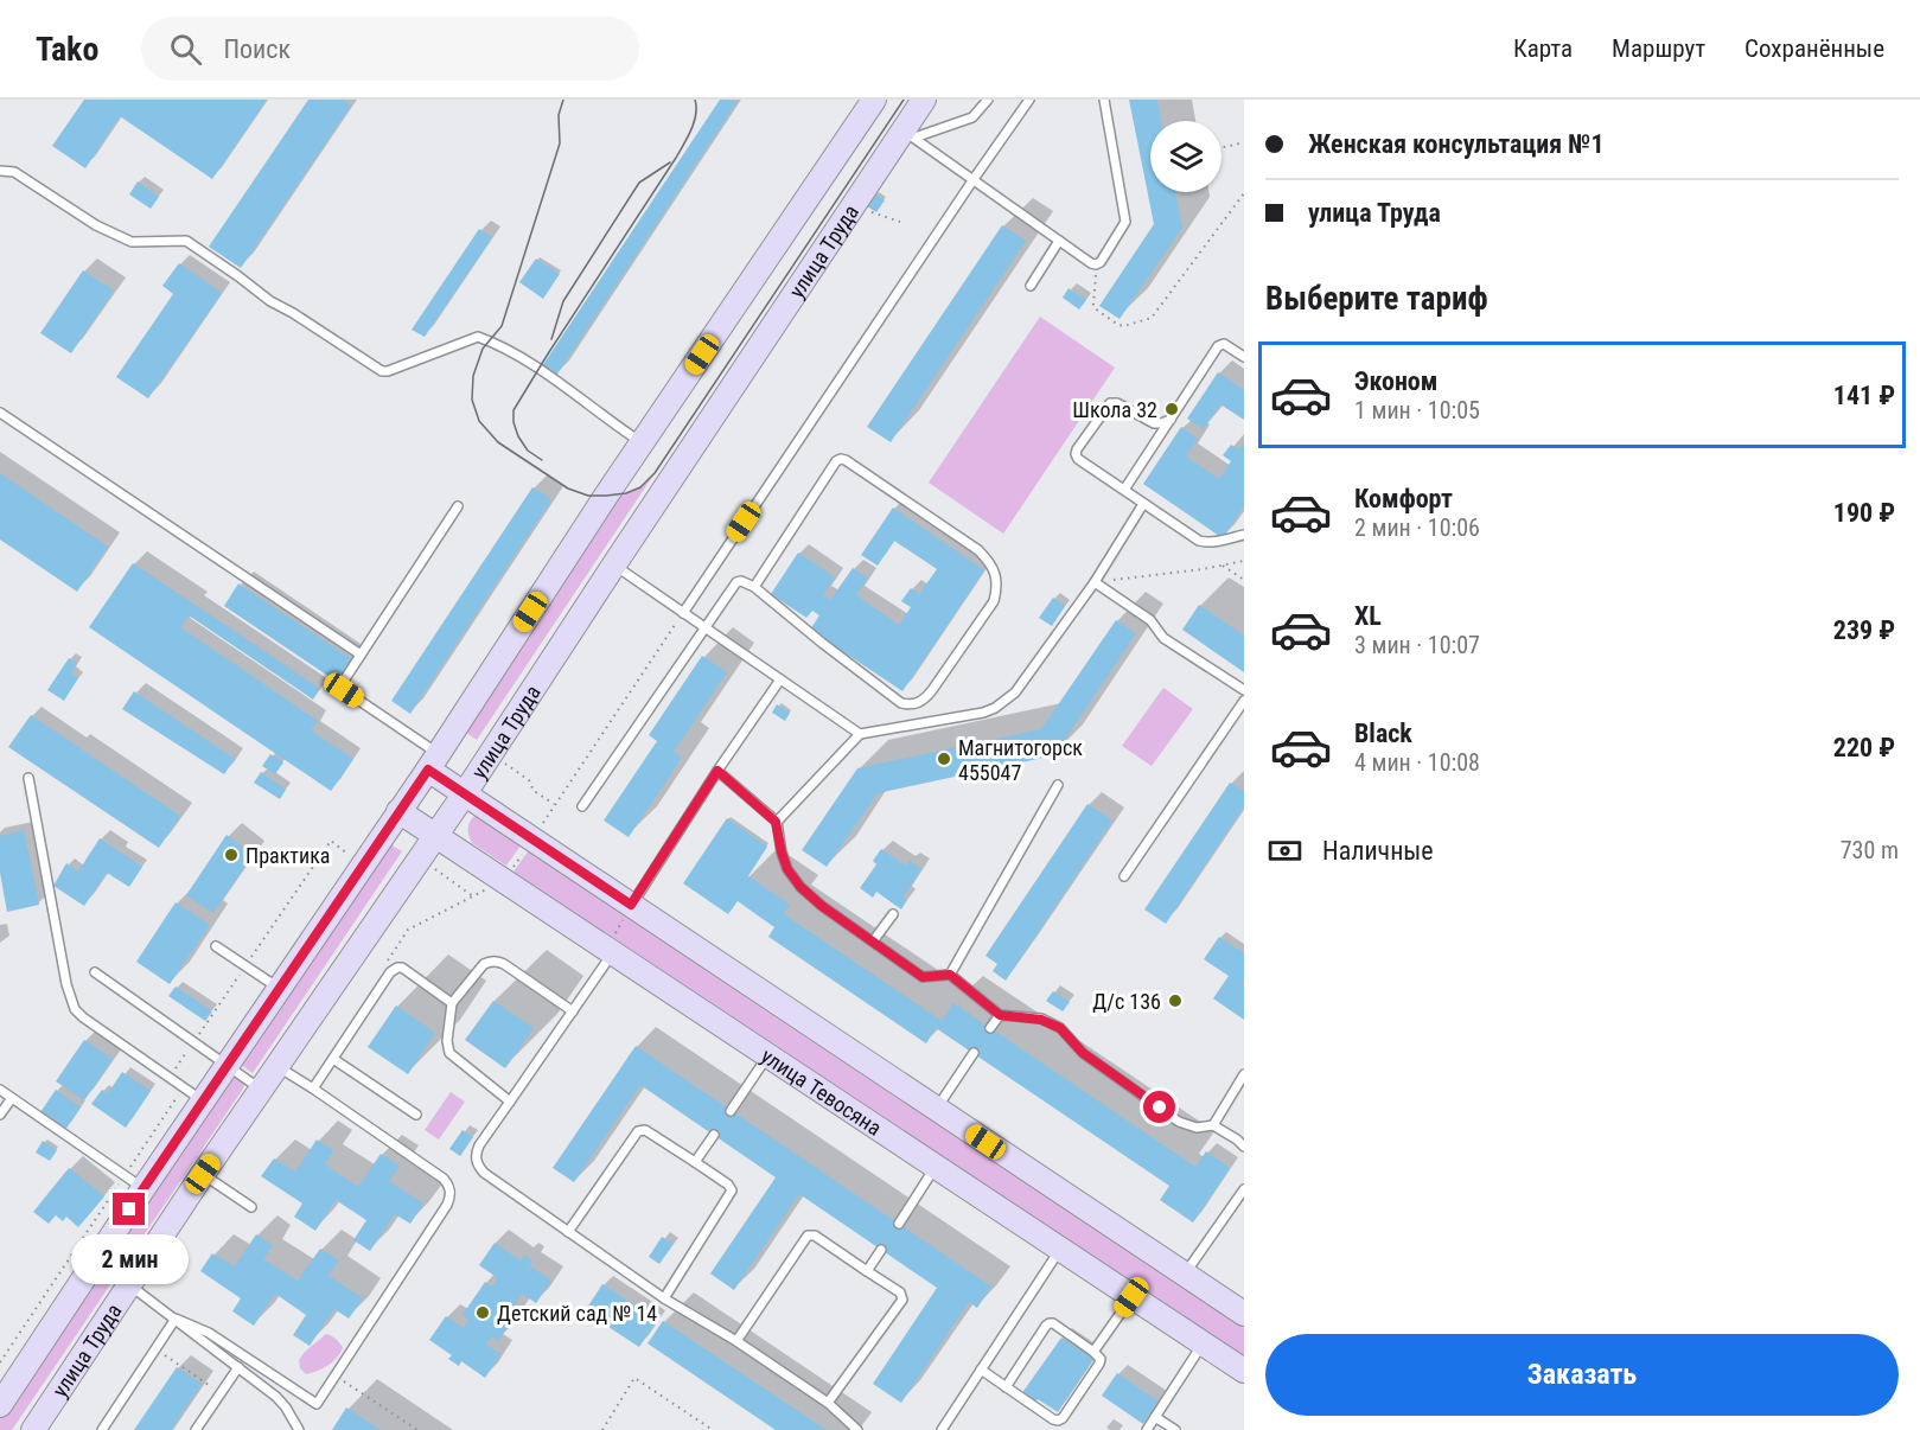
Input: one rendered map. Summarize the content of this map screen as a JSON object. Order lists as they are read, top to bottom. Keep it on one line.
{"streets":{"main road":["улица Труда","улица Тевосяна"]},"crossings":[["улица Труда","улица Тевосяна"]],"places":["Школа 32","Магнитогорск 455047","Практика","Д/с 136","Детский сад № 14"],"page":{"header":"Tako","search":"Поиск","nav":["Карта","Маршрут","Сохранённые"],"banner":["Женская консультация №1","улица Труда"],"heading":"Выберите тариф","list":[{"name":"Эконом","note":"1 мин · 10:05","value":"141 ₽"},{"name":"Комфорт","note":"2 мин · 10:06","value":"190 ₽"},{"name":"XL","note":"3 мин · 10:07","value":"239 ₽"},{"name":"Black","note":"4 мин · 10:08","value":"220 ₽"}],"pay":["Наличные","730 m"],"bubble":"2 мин","buttons":"Заказать"}}
